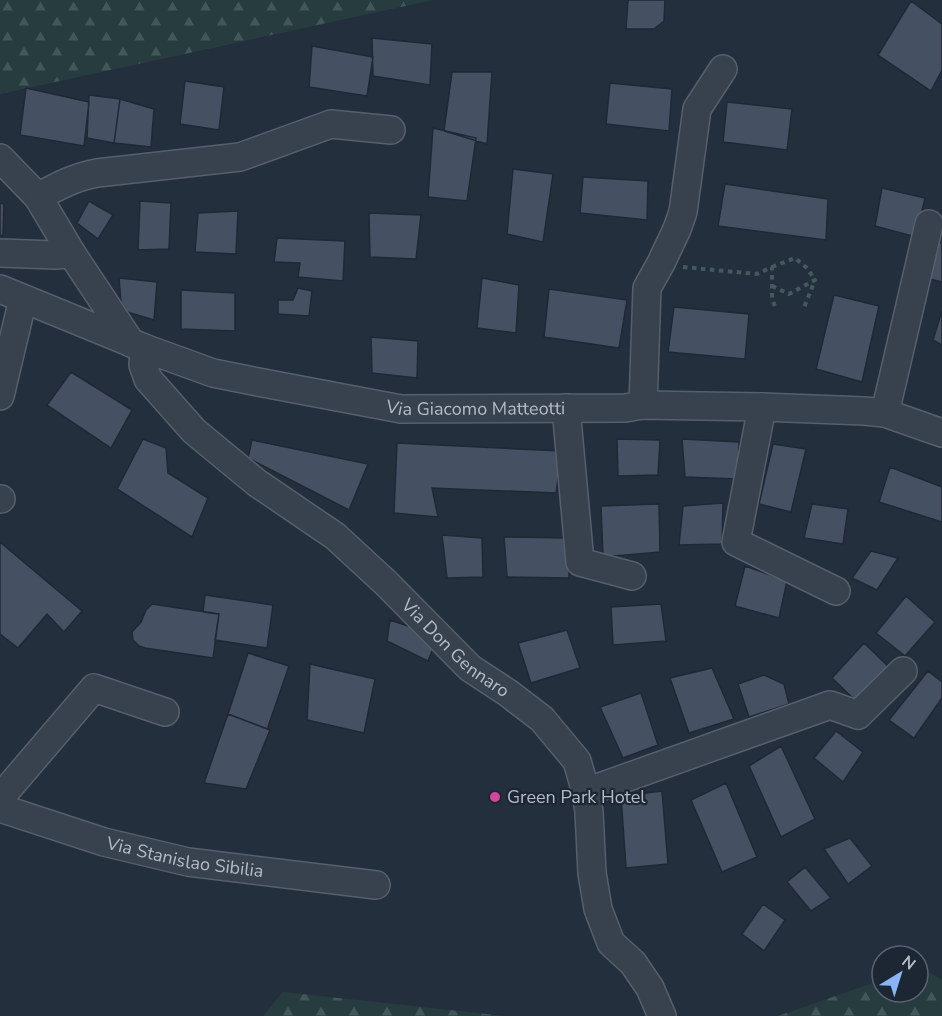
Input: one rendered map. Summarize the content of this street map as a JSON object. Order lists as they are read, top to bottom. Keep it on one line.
{"streets":{"street":["Via Giacomo Matteotti","Via Don Gennaro","Via Stanislao Sibilia"]},"crossings":[["Via Giacomo Matteotti","Via Don Gennaro"]],"places":["Green Park Hotel"],"north":"top right"}
